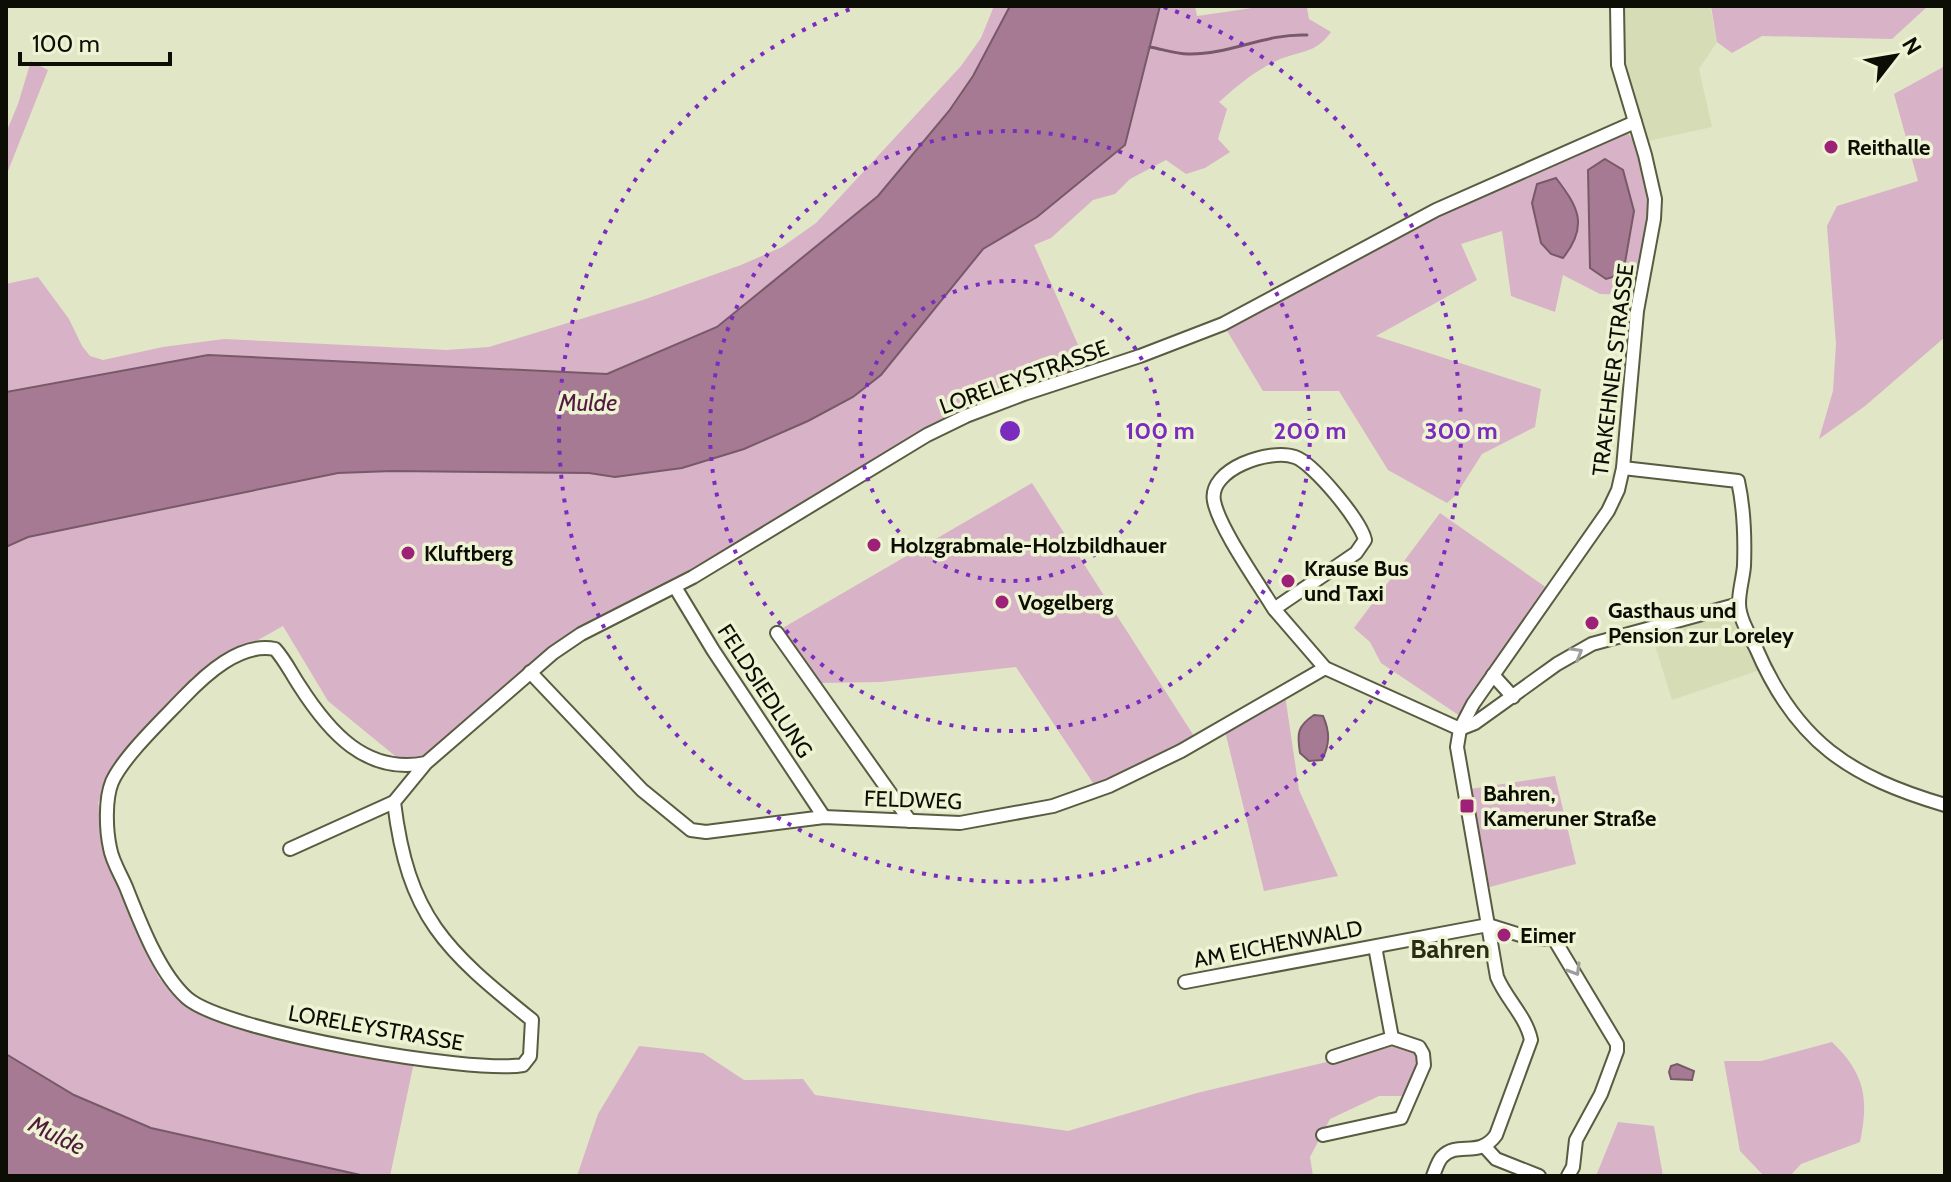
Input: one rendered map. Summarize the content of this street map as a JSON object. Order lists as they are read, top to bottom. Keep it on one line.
{"streets":{"street":["TRAKEHNER STRASSE","LORELEYSTRASSE","FELDSIEDLUNG","FELDWEG","AM EICHENWALD"]},"crossings":[["TRAKEHNER STRASSE","LORELEYSTRASSE"],["LORELEYSTRASSE","FELDSIEDLUNG"],["LORELEYSTRASSE","FELDWEG"],["FELDSIEDLUNG","FELDWEG"]],"districts":["Bahren"],"water":["Mulde"],"places":{"other":["Reithalle","Holzgrabmale-Holzbildhauer","Kluftberg","Krause Bus und Taxi","Vogelberg","Gasthaus und Pension zur Loreley","Eimer"],"transit":["Bahren, Kameruner Straße"]},"scale_bar":"100 m","north":"top right","rings":["100 m","200 m","300 m"]}
